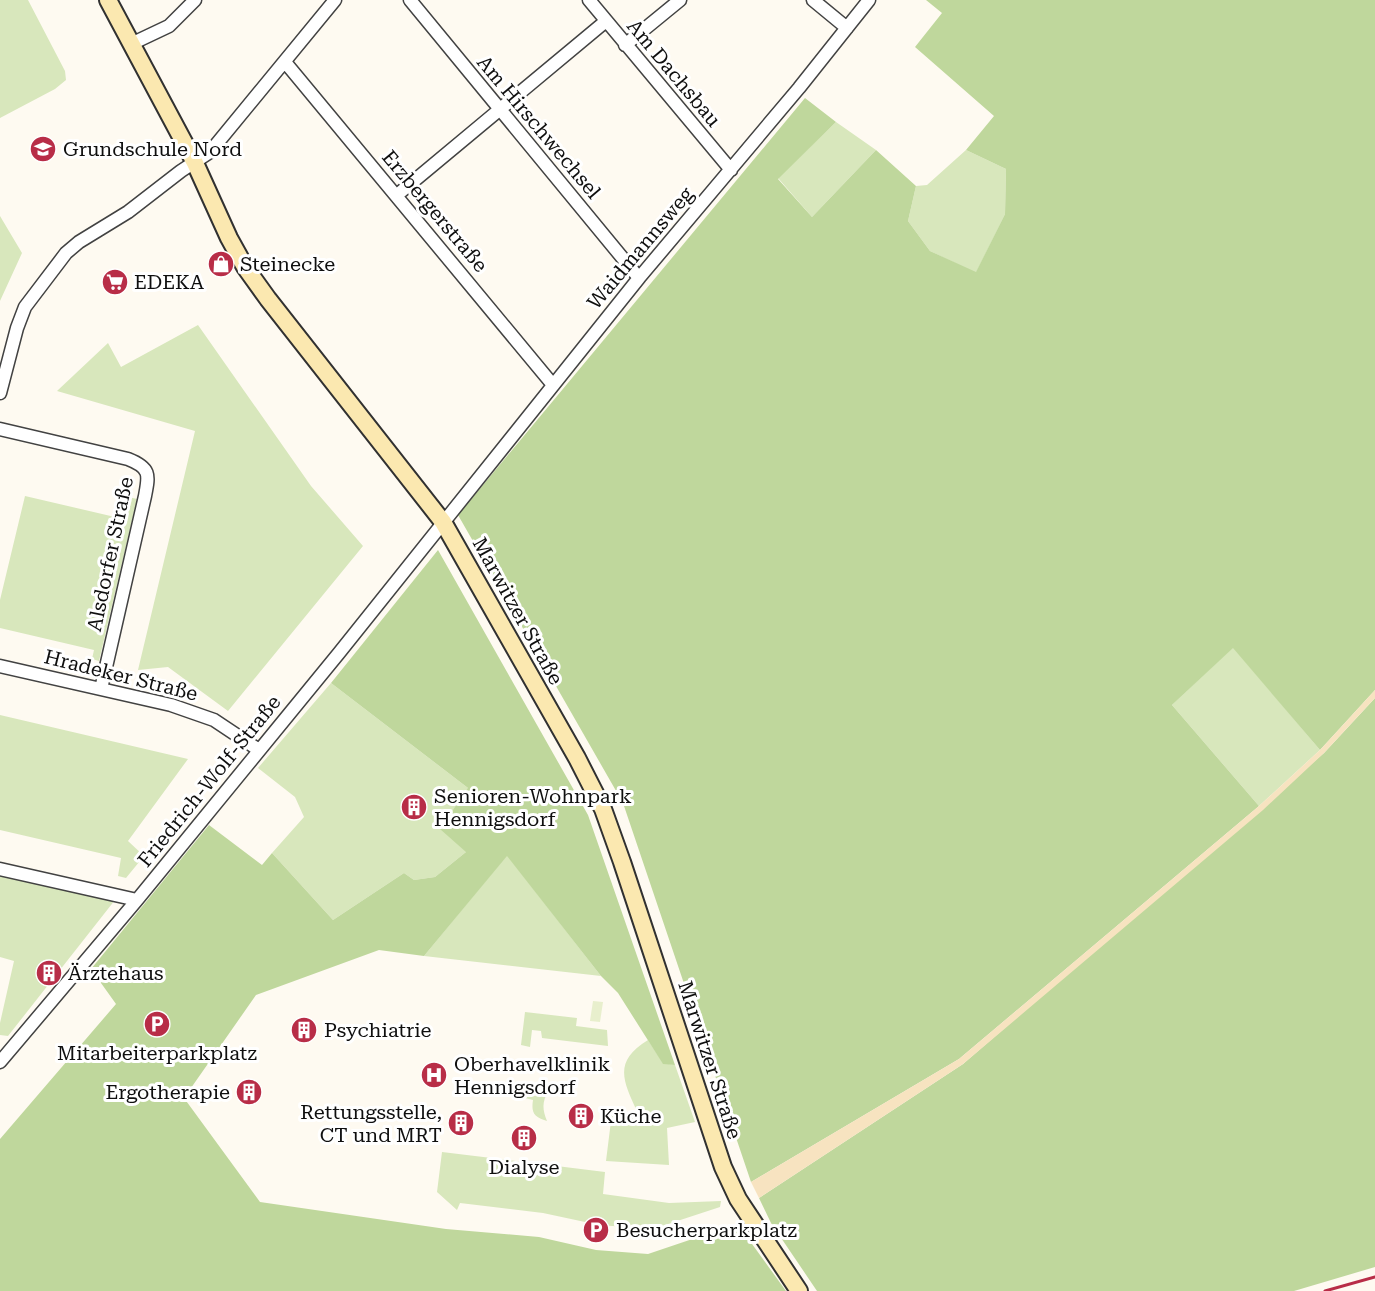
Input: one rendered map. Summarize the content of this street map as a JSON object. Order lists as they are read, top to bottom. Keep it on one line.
{"streets":{"main road":["Marwitzer Straße"],"street":["Am Dachsbau","Am Hirschwechsel","Erzbergerstraße","Waidmannsweg","Alsdorfer Straße","Hradeker Straße","Friedrich-Wolf-Straße"]},"crossings":[["Am Dachsbau","Waidmannsweg"],["Am Hirschwechsel","Waidmannsweg"],["Erzbergerstraße","Waidmannsweg"],["Waidmannsweg","Marwitzer Straße"],["Waidmannsweg","Friedrich-Wolf-Straße"],["Alsdorfer Straße","Hradeker Straße"],["Marwitzer Straße","Friedrich-Wolf-Straße"],["Hradeker Straße","Friedrich-Wolf-Straße"]],"places":{"school or university":["Grundschule Nord"],"shop":["Steinecke"],"supermarket":["EDEKA"],"building":["Senioren-Wohnpark Hennigsdorf","Ärztehaus","Psychiatrie","Ergotherapie","Küche","Rettungsstelle, CT und MRT","Dialyse"],"parking":["Mitarbeiterparkplatz","Besucherparkplatz"],"hospital":["Oberhavelklinik Hennigsdorf"]}}
